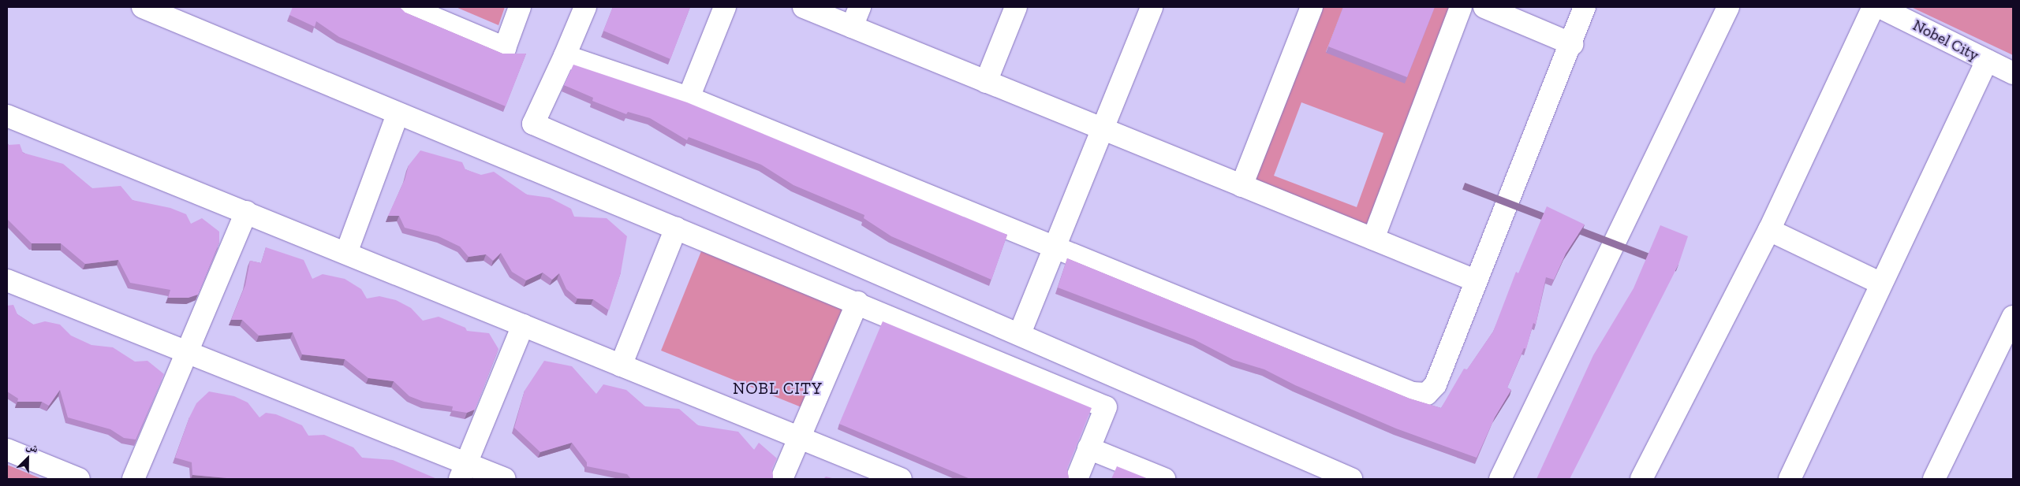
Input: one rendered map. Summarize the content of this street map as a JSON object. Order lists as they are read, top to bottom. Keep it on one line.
{"streets":{"street":["Nobel City"]},"districts":["NOBL CITY"],"north":"top right"}
